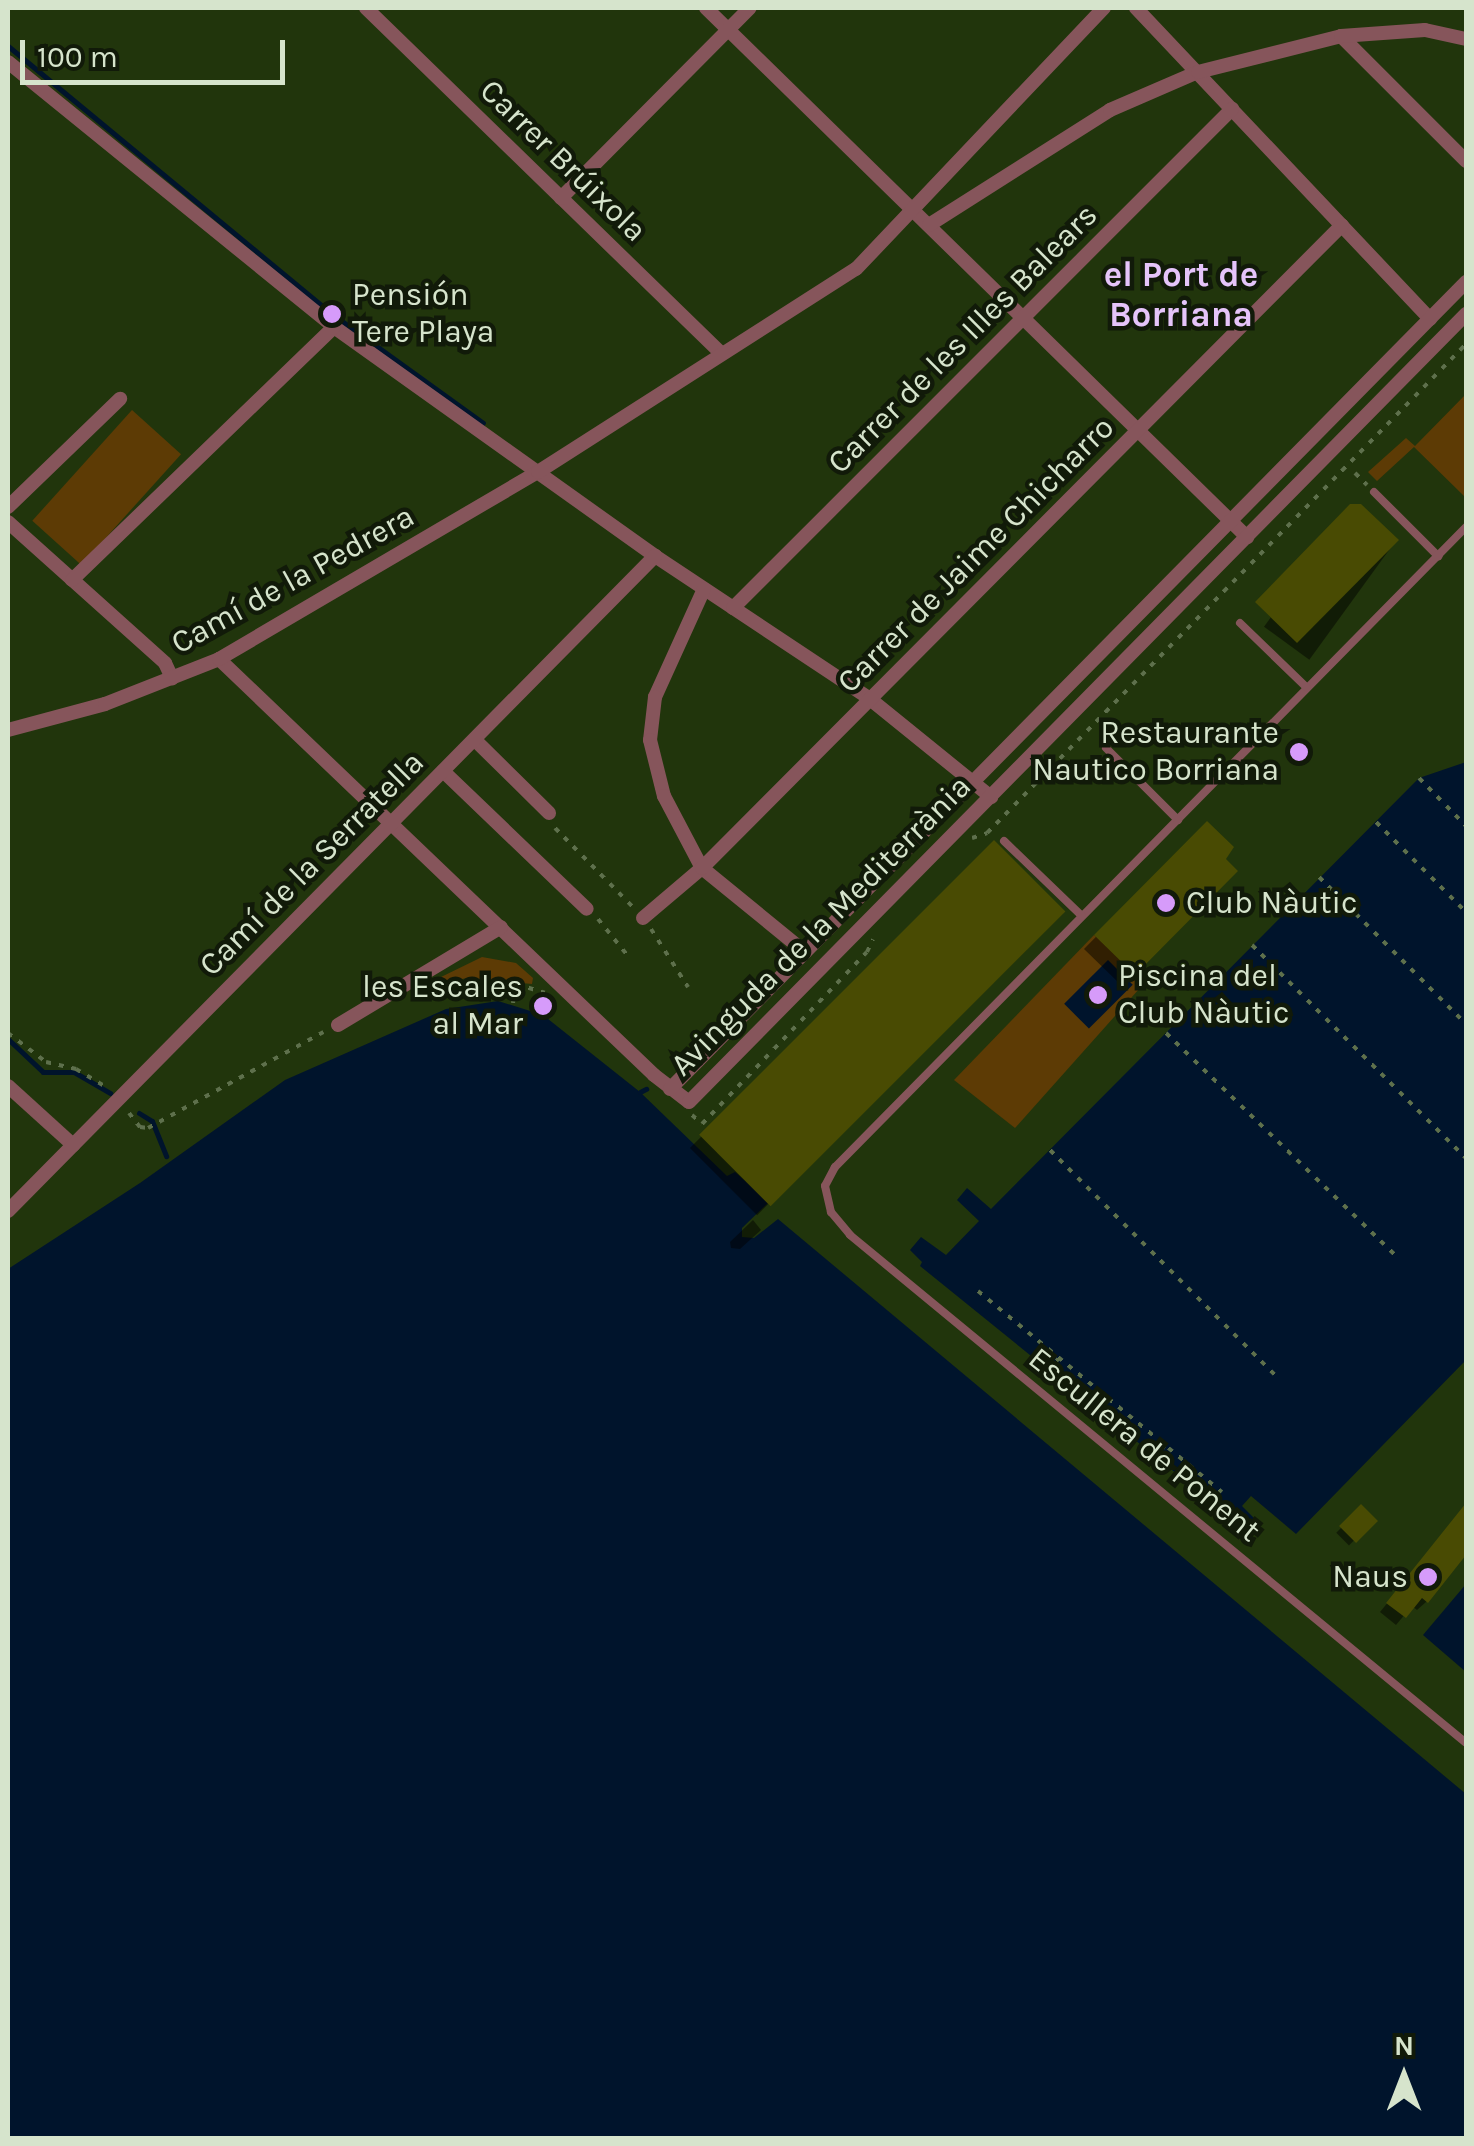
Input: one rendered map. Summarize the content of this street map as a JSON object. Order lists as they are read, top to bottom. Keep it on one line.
{"streets":{"street":["Carrer Brúixola","Carrer de les Illes Balears","Carrer de Jaime Chicharro","Camí de la Pedrera","Camí de la Serratella","Avinguda de la Mediterrània"],"lane":["Escullera de Ponent"]},"crossings":[["Carrer Brúixola","Camí de la Pedrera"]],"districts":["el Port de Borriana"],"places":["Pensión Tere Playa","Restaurante Nautico Borriana","Club Nàutic","Piscina del Club Nàutic","les Escales al Mar","Naus"],"scale_bar":"100 m","north":"top"}
